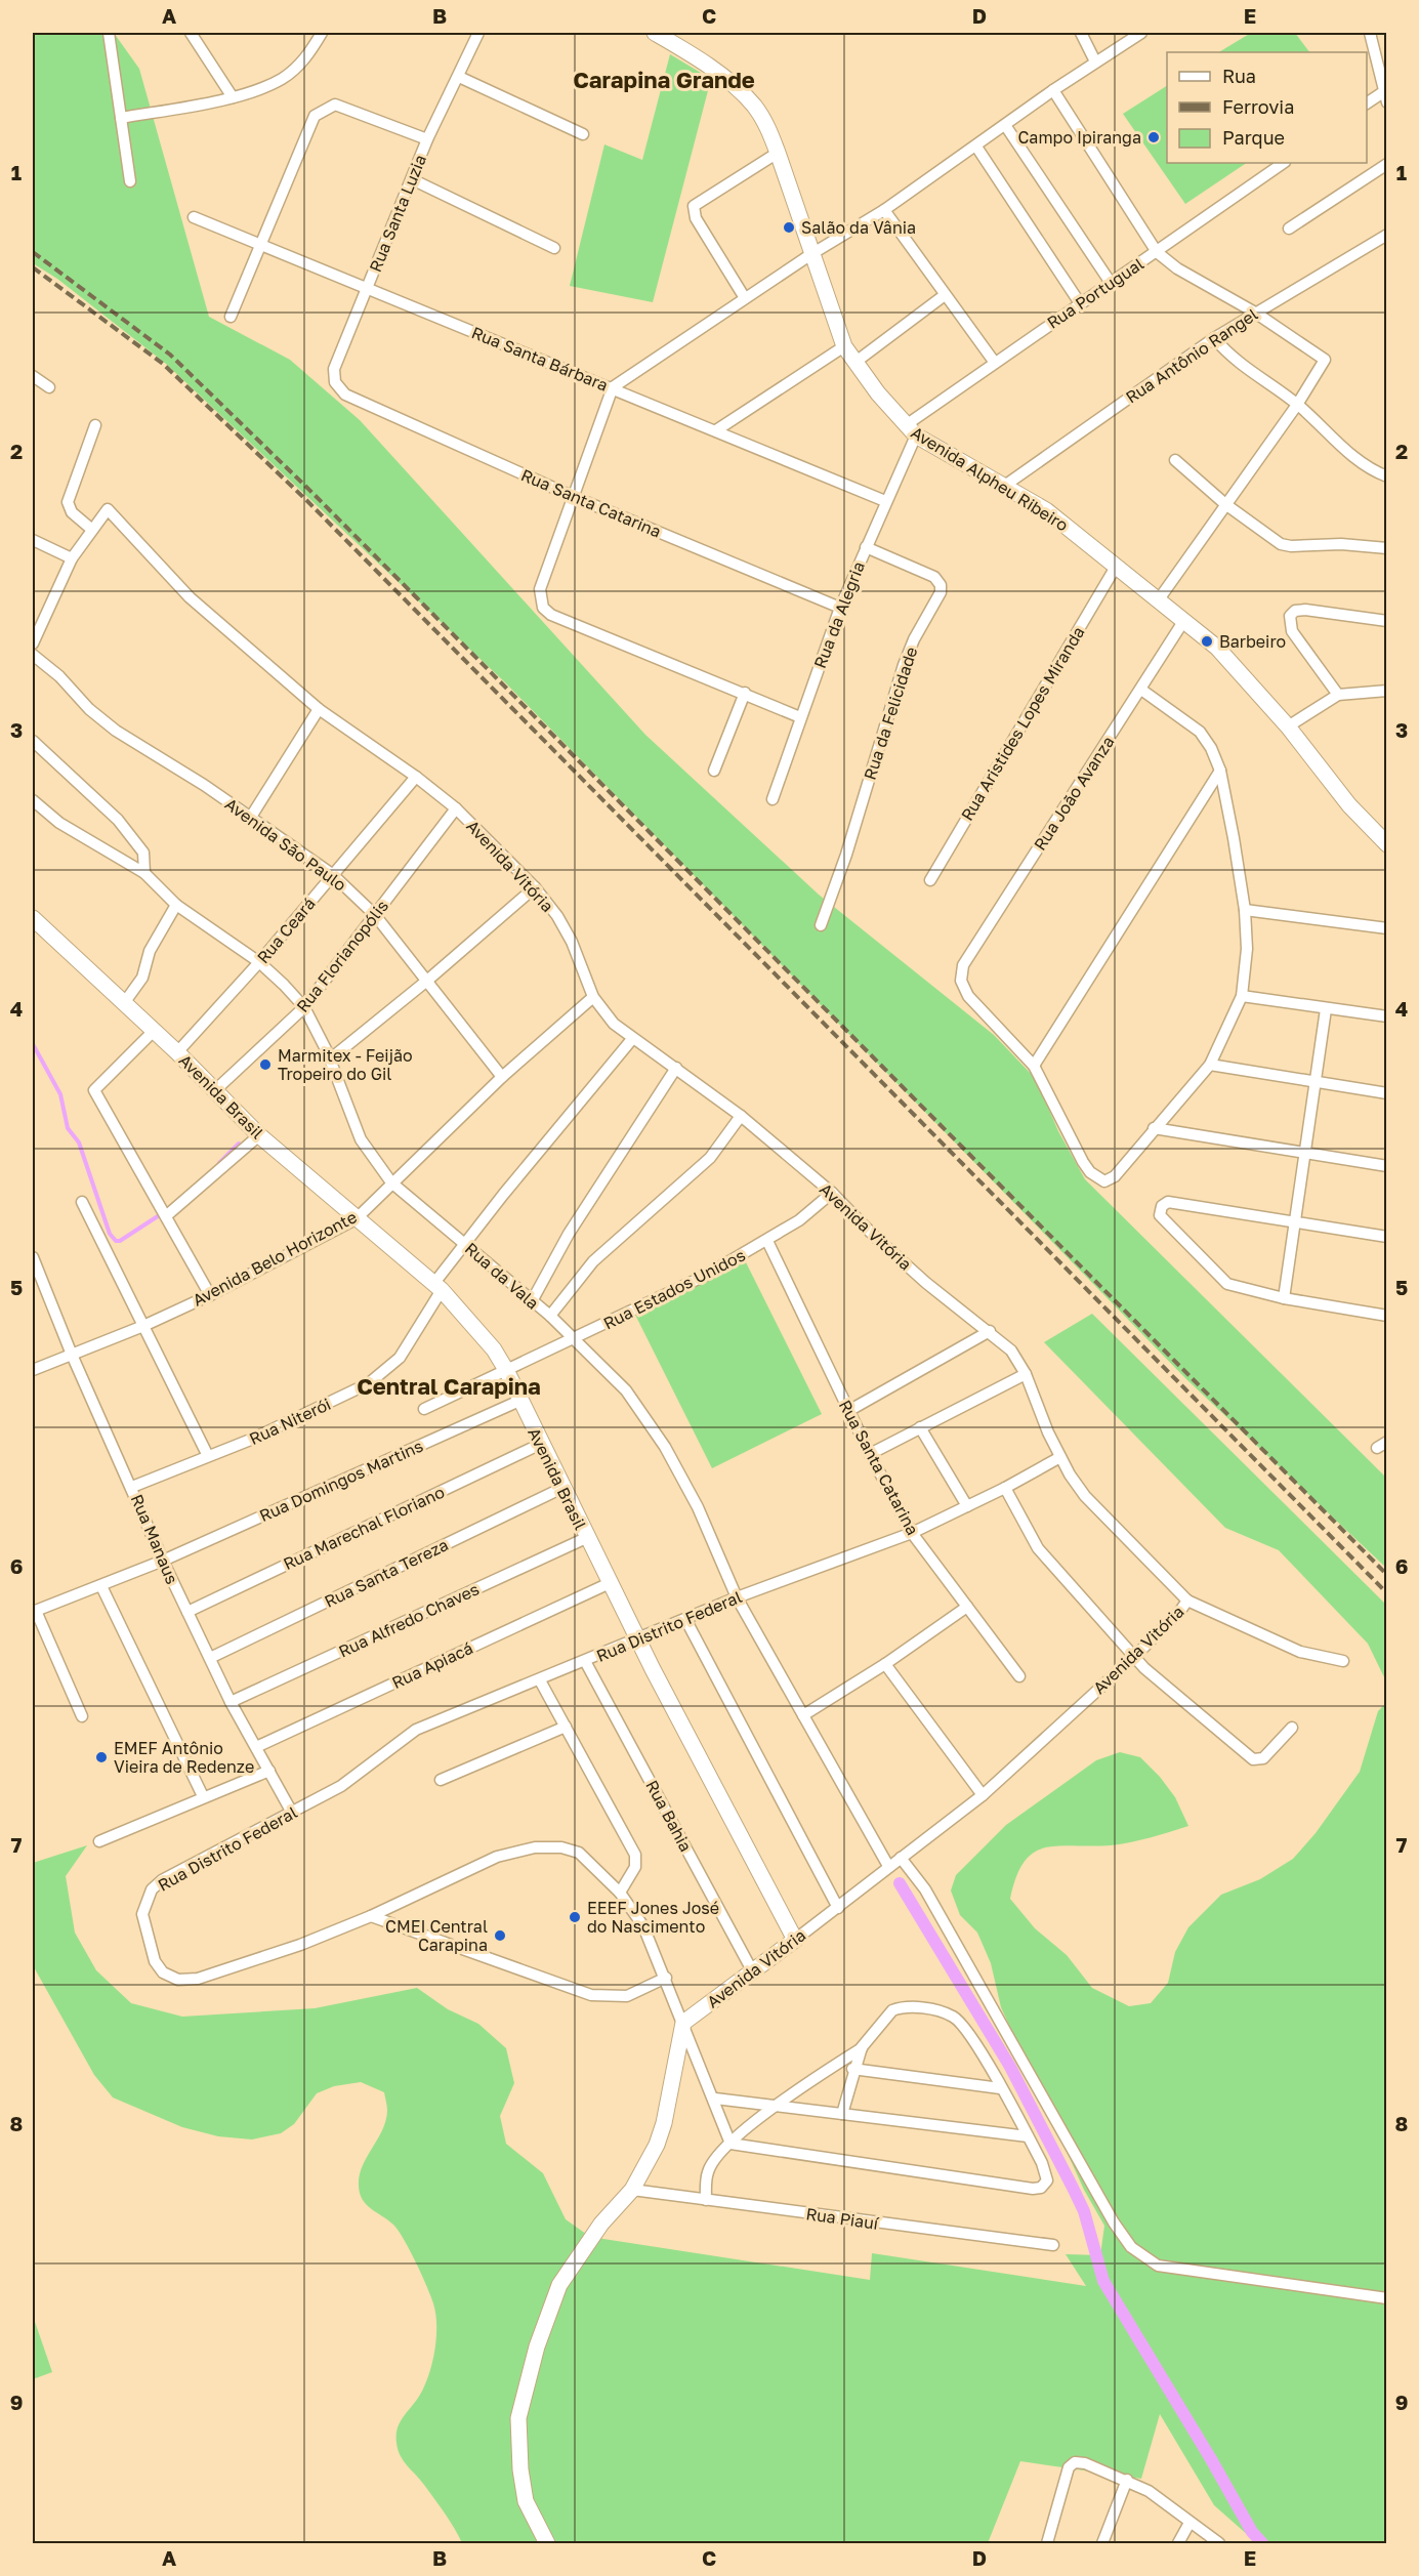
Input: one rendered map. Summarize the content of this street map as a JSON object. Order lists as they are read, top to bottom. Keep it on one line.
{"streets":{"street":["Rua Santa Luzia","Rua Portugual","Rua Antônio Rangel","Rua Santa Bárbara","Avenida Alpheu Ribeiro","Rua Santa Catarina","Rua da Alegria","Rua da Felicidade","Rua Aristides Lopes Miranda","Rua João Avanza","Avenida São Paulo","Avenida Vitória","Rua Ceará","Rua Florianopólis","Avenida Brasil","Avenida Belo Horizonte","Rua da Vala","Rua Estados Unidos","Rua Niterói","Rua Domingos Martins","Rua Marechal Floriano","Rua Manaus","Rua Santa Tereza","Rua Alfredo Chaves","Rua Distrito Federal","Rua Apiacá","Rua Bahia","Rua Piauí"]},"crossings":[["Rua Santa Luzia","Rua Santa Bárbara"],["Rua Santa Luzia","Rua Santa Catarina"],["Rua Portugual","Avenida Alpheu Ribeiro"],["Rua Portugual","Rua da Alegria"],["Rua Antônio Rangel","Avenida Alpheu Ribeiro"],["Rua Santa Bárbara","Rua da Alegria"],["Avenida Alpheu Ribeiro","Rua da Alegria"],["Avenida Alpheu Ribeiro","Rua Aristides Lopes Miranda"],["Avenida Alpheu Ribeiro","Rua João Avanza"],["Rua Santa Catarina","Rua da Alegria"],["Rua Santa Catarina","Rua Estados Unidos"],["Rua Santa Catarina","Rua Distrito Federal"],["Rua da Alegria","Rua da Felicidade"],["Avenida São Paulo","Rua Ceará"],["Avenida São Paulo","Rua Florianopólis"],["Avenida São Paulo","Avenida Belo Horizonte"],["Avenida Vitória","Rua Ceará"],["Avenida Vitória","Rua Florianopólis"],["Avenida Vitória","Avenida Brasil"],["Avenida Vitória","Avenida Belo Horizonte"],["Avenida Vitória","Rua da Vala"],["Avenida Vitória","Rua Estados Unidos"],["Avenida Vitória","Rua Niterói"],["Avenida Vitória","Rua Distrito Federal"],["Avenida Vitória","Rua Bahia"],["Rua Ceará","Avenida Brasil"],["Rua Ceará","Rua da Vala"],["Rua Florianopólis","Avenida Brasil"],["Rua Florianopólis","Rua da Vala"],["Avenida Brasil","Avenida Belo Horizonte"],["Avenida Brasil","Rua Estados Unidos"],["Avenida Brasil","Rua Niterói"],["Avenida Brasil","Rua Domingos Martins"],["Avenida Brasil","Rua Marechal Floriano"],["Avenida Brasil","Rua Santa Tereza"],["Avenida Brasil","Rua Alfredo Chaves"],["Avenida Brasil","Rua Distrito Federal"],["Avenida Brasil","Rua Apiacá"],["Avenida Belo Horizonte","Rua da Vala"],["Avenida Belo Horizonte","Rua Manaus"],["Rua da Vala","Rua Estados Unidos"],["Rua da Vala","Rua Niterói"],["Rua da Vala","Rua Distrito Federal"],["Rua Niterói","Rua Manaus"],["Rua Domingos Martins","Rua Manaus"],["Rua Marechal Floriano","Rua Manaus"],["Rua Manaus","Rua Santa Tereza"],["Rua Manaus","Rua Alfredo Chaves"],["Rua Manaus","Rua Distrito Federal"],["Rua Manaus","Rua Apiacá"],["Rua Distrito Federal","Rua Bahia"]],"districts":["Carapina Grande","Central Carapina"],"places":["Campo Ipiranga","Salão da Vânia","Barbeiro","Marmitex - Feijão Tropeiro do Gil","EMEF Antônio Vieira de Redenze","EEEF Jones José do Nascimento","CMEI Central Carapina"],"legend":["Rua","Ferrovia","Parque"],"grid":{"columns":["A","B","C","D","E"],"rows":["1","2","3","4","5","6","7","8","9"]}}
